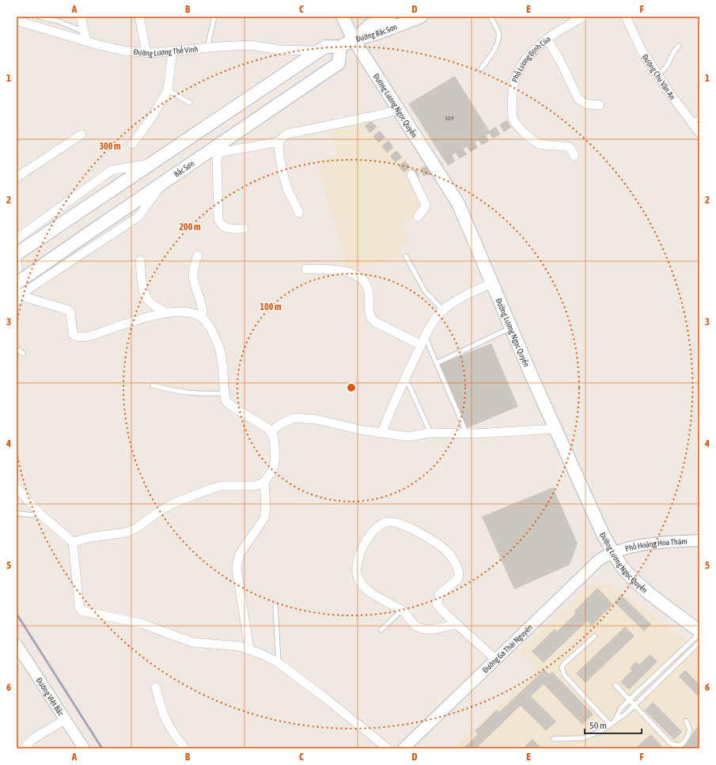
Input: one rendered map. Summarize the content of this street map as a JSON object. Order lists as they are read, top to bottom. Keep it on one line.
{"streets":{"main road":["Đường Bắc Sơn","Đường Lương Ngọc Quyến","Bắc Sơn"],"street":["Đường Lương Thế Vinh","Phố Lương Định Của","Đường Chu Văn An","Phố Hoàng Hoa Thám","Đường Ga Thái Nguyên","Đường Việt Bắc"]},"crossings":[["Đường Bắc Sơn","Đường Lương Ngọc Quyến"],["Đường Lương Ngọc Quyến","Phố Hoàng Hoa Thám"],["Đường Lương Ngọc Quyến","Đường Ga Thái Nguyên"],["Phố Hoàng Hoa Thám","Đường Ga Thái Nguyên"]],"house_numbers":["309"],"scale_bar":"50 m","grid":{"columns":["A","B","C","D","E","F"],"rows":["1","2","3","4","5","6"]},"rings":["300 m","200 m","100 m"]}
